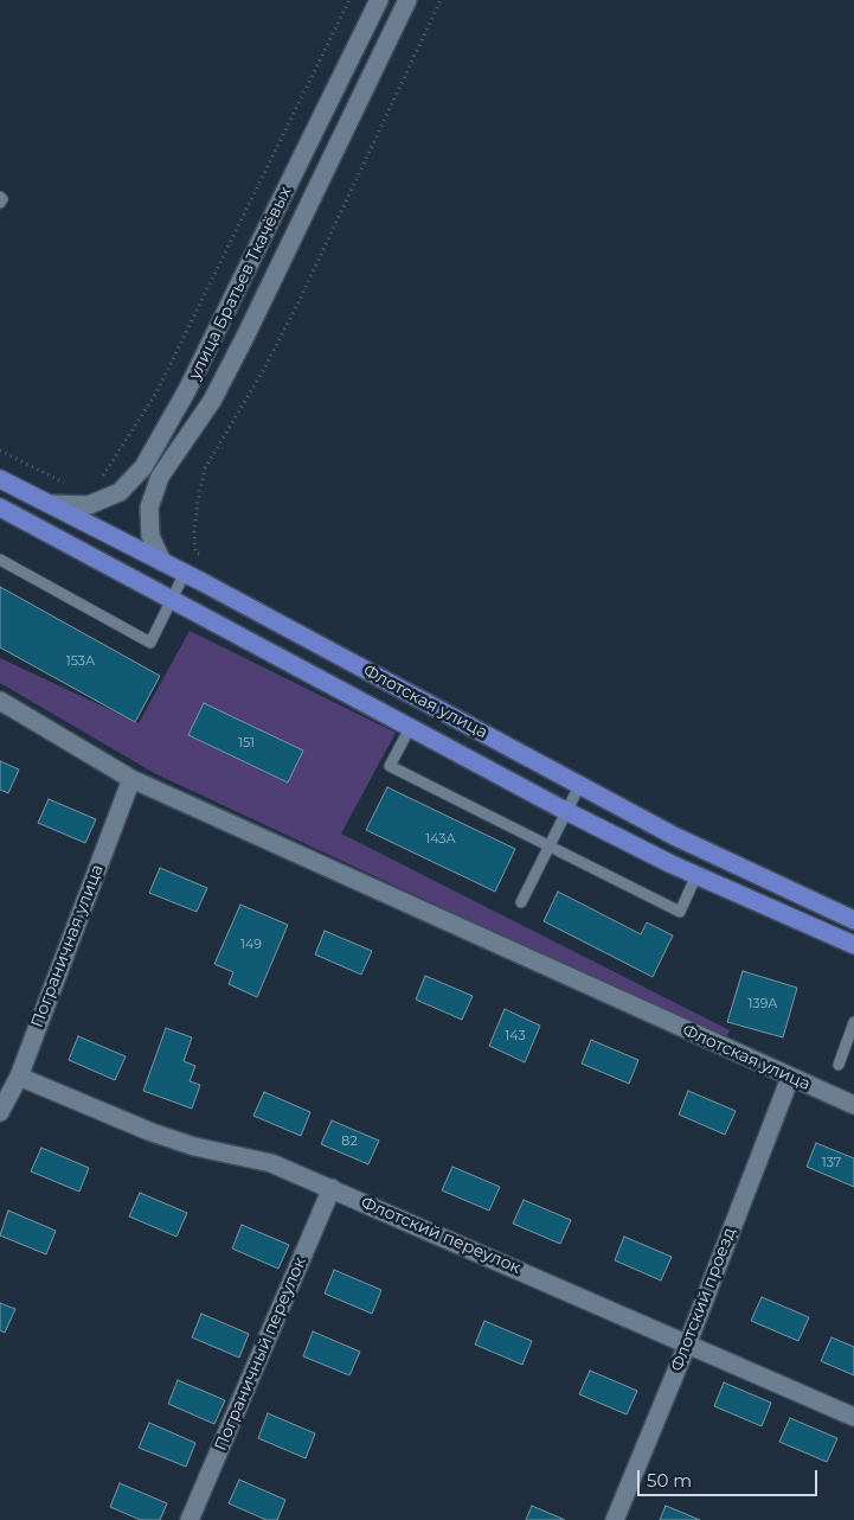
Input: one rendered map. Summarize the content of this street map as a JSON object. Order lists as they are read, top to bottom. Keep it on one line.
{"streets":{"main road":["Флотская улица"],"street":["улица Братьев Ткачёвых","Пограничная улица","Флотский переулок","Флотский проезд","Пограничный переулок"]},"crossings":[["улица Братьев Ткачёвых","Флотская улица"],["Флотская улица","Пограничная улица"],["Флотская улица","Флотский проезд"],["Пограничная улица","Флотский переулок"],["Флотский переулок","Флотский проезд"],["Флотский переулок","Пограничный переулок"]],"house_numbers":["153А","151","143А","149","139А","143","82","137"],"scale_bar":"50 m"}
